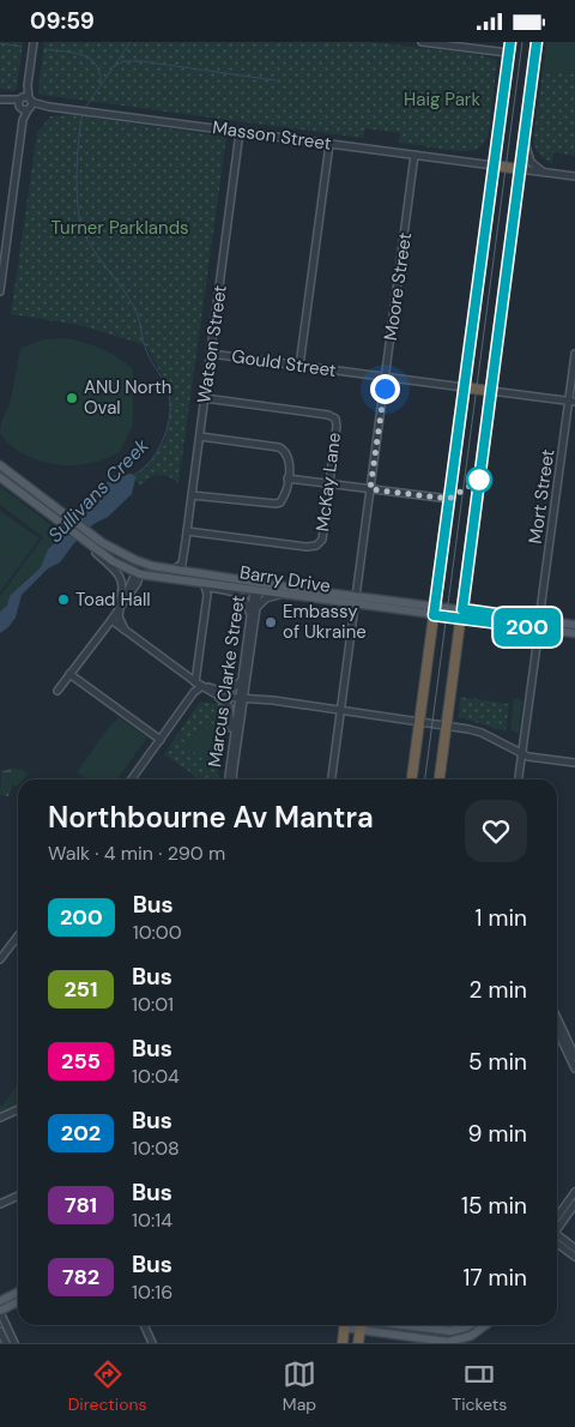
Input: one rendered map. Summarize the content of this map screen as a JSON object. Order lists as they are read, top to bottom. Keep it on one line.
{"streets":{"main road":["Barry Drive"],"street":["Masson Street","Moore Street","Watson Street","Gould Street","McKay Lane","Mort Street","Marcus Clarke Street"]},"crossings":[["Masson Street","Moore Street"],["Masson Street","Watson Street"],["Moore Street","Gould Street"],["Moore Street","Barry Drive"],["Watson Street","Gould Street"],["Watson Street","McKay Lane"],["Barry Drive","Marcus Clarke Street"]],"water":["Sullivans Creek"],"parks":["Haig Park","Turner Parklands"],"places":["ANU North Oval","Toad Hall","Embassy of Ukraine"],"lines":["bus line 200"],"page":{"status":"09:59","on_map":"200","heading":["Northbourne Av Mantra","Walk · 4 min · 290 m"],"list":[{"mark":"200","name":"Bus","note":"10:00","value":"1 min"},{"mark":"251","name":"Bus","note":"10:01","value":"2 min"},{"mark":"255","name":"Bus","note":"10:04","value":"5 min"},{"mark":"202","name":"Bus","note":"10:08","value":"9 min"},{"mark":"781","name":"Bus","note":"10:14","value":"15 min"},{"mark":"782","name":"Bus","note":"10:16","value":"17 min"}],"tabs":["Directions","Map","Tickets"]}}
